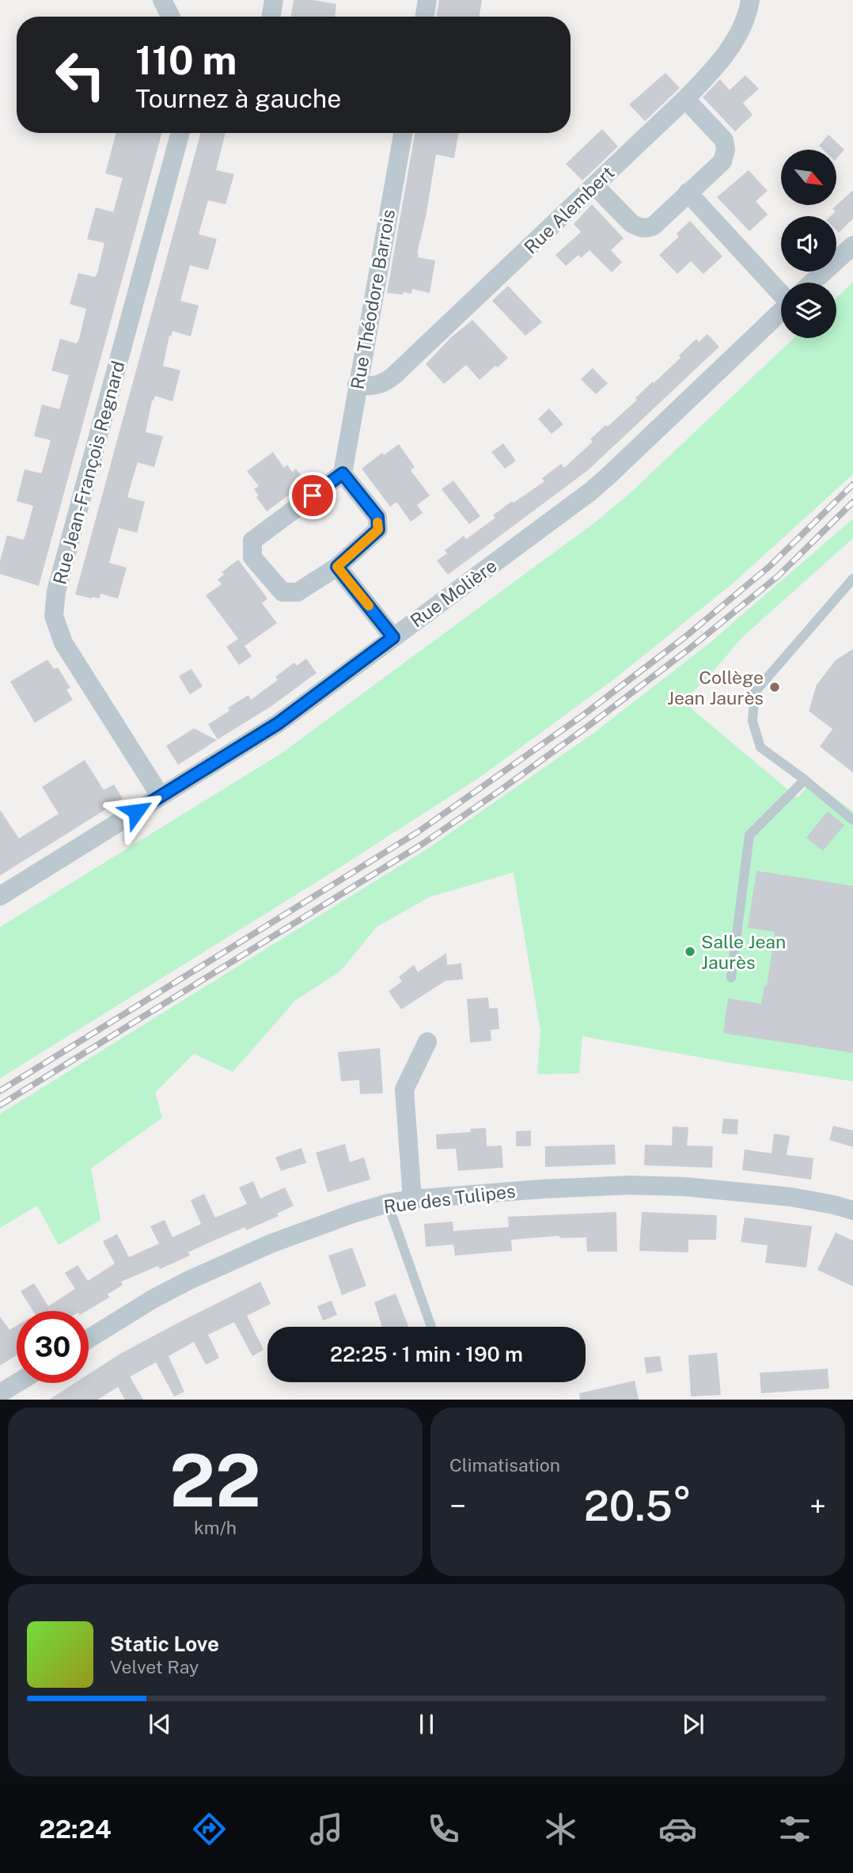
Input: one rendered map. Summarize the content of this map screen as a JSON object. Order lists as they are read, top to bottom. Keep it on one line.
{"streets":{"street":["Rue Alembert","Rue Théodore Barrois","Rue Jean-François Regnard","Rue Molière","Rue des Tulipes"]},"crossings":[["Rue Alembert","Rue Théodore Barrois"],["Rue Jean-François Regnard","Rue Molière"]],"places":["Collège Jean Jaurès","Salle Jean Jaurès"],"north":"bottom right","page":{"turn":["110 m","Tournez à gauche"],"limit":"30","trip":"22:25 · 1 min · 190 m","tile":[["22","km/h"],"Climatisation"],"heat":["−","20.5°","+"],"song":["Static Love","Velvet Ray"],"tabs":"22:24"}}
